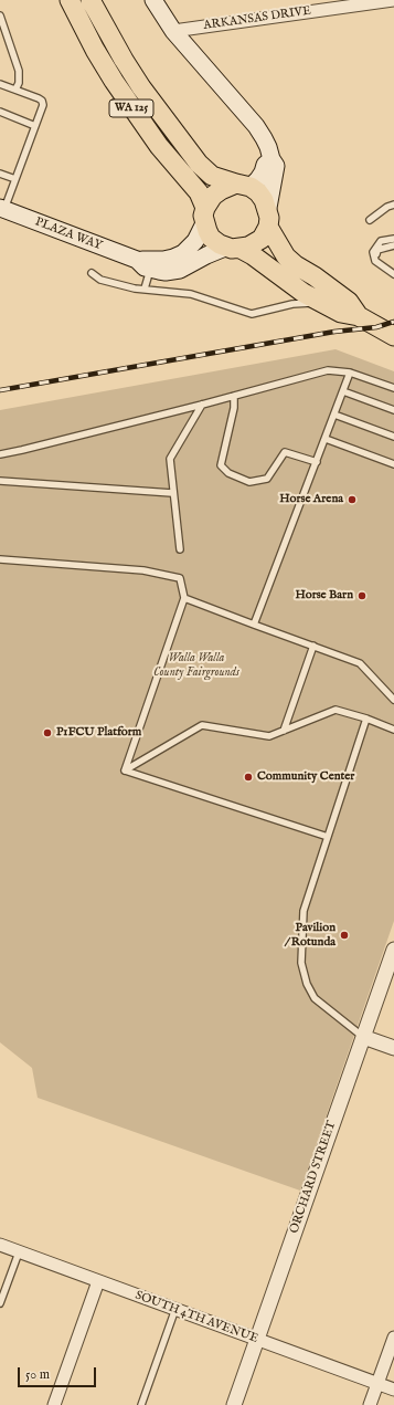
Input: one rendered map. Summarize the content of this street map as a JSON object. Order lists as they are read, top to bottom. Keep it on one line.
{"streets":{"main road":["WA 125","PLAZA WAY"],"street":["ARKANSAS DRIVE","ORCHARD STREET","SOUTH 4TH AVENUE"]},"crossings":[["WA 125","PLAZA WAY"],["ORCHARD STREET","SOUTH 4TH AVENUE"]],"parks":["Walla Walla County Fairgrounds"],"places":["Horse Arena","Horse Barn","P1FCU Platform","Community Center","Pavilion / Rotunda"],"scale_bar":"50 m"}
